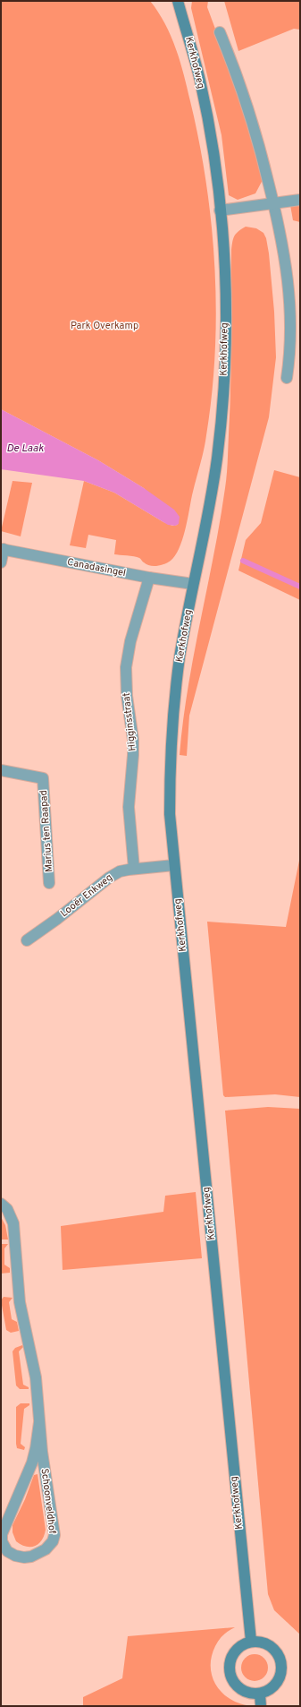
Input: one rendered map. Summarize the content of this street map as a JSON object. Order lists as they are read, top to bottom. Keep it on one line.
{"streets":{"street":["Kerkhofweg","Canadasingel","Higginsstraat","Marius ten Raapad","Looër Enkweg","Schoonveldhof"]},"crossings":[["Kerkhofweg","Canadasingel"],["Kerkhofweg","Looër Enkweg"],["Canadasingel","Higginsstraat"],["Higginsstraat","Looër Enkweg"]],"water":["De Laak"],"parks":["Park Overkamp"]}
